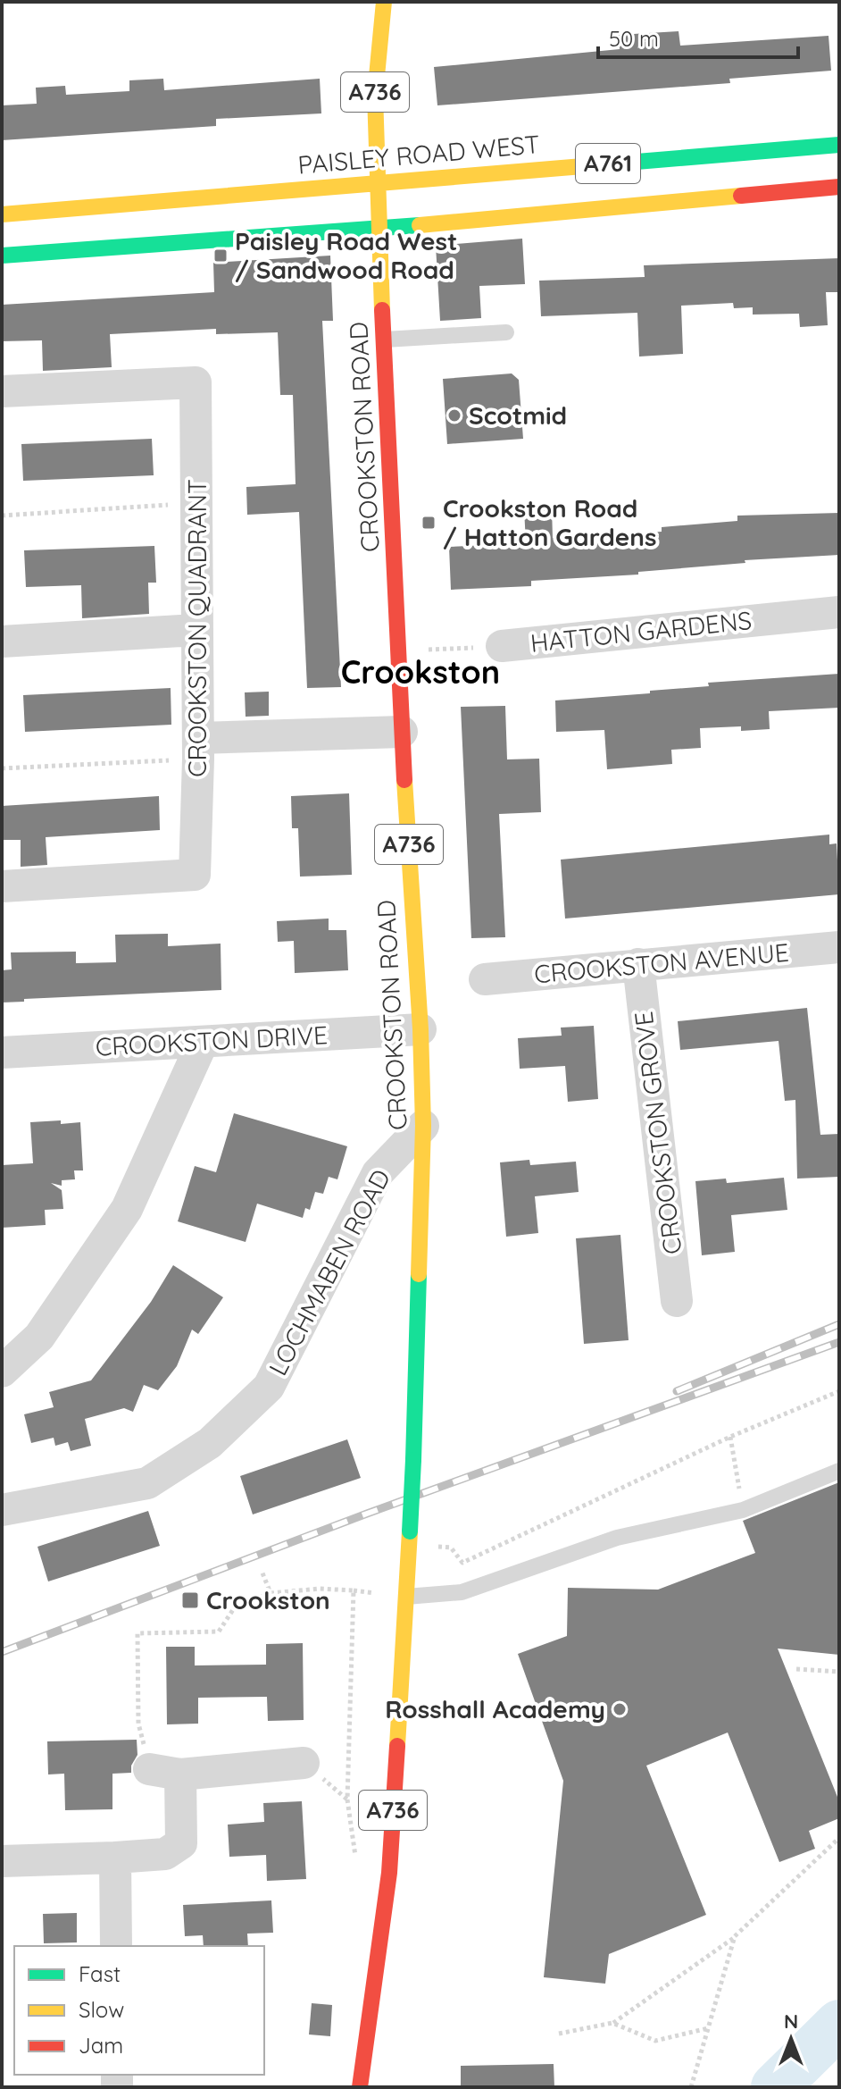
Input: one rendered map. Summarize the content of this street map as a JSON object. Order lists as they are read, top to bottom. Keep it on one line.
{"streets":{"main road":["A736","PAISLEY ROAD WEST","A761","CROOKSTON ROAD"],"street":["CROOKSTON QUADRANT","HATTON GARDENS","CROOKSTON AVENUE","CROOKSTON DRIVE","CROOKSTON GROVE","LOCHMABEN ROAD"]},"crossings":[["A736","PAISLEY ROAD WEST"],["A736","CROOKSTON ROAD"],["PAISLEY ROAD WEST","CROOKSTON ROAD"],["A761","CROOKSTON ROAD"],["CROOKSTON ROAD","HATTON GARDENS"],["CROOKSTON ROAD","CROOKSTON DRIVE"],["CROOKSTON ROAD","LOCHMABEN ROAD"],["CROOKSTON AVENUE","CROOKSTON GROVE"]],"districts":["Crookston"],"places":{"transit":["Paisley Road West / Sandwood Road","Crookston Road / Hatton Gardens","Crookston"],"other":["Scotmid","Rosshall Academy"]},"legend":["Fast","Slow","Jam"],"scale_bar":"50 m","north":"top"}
